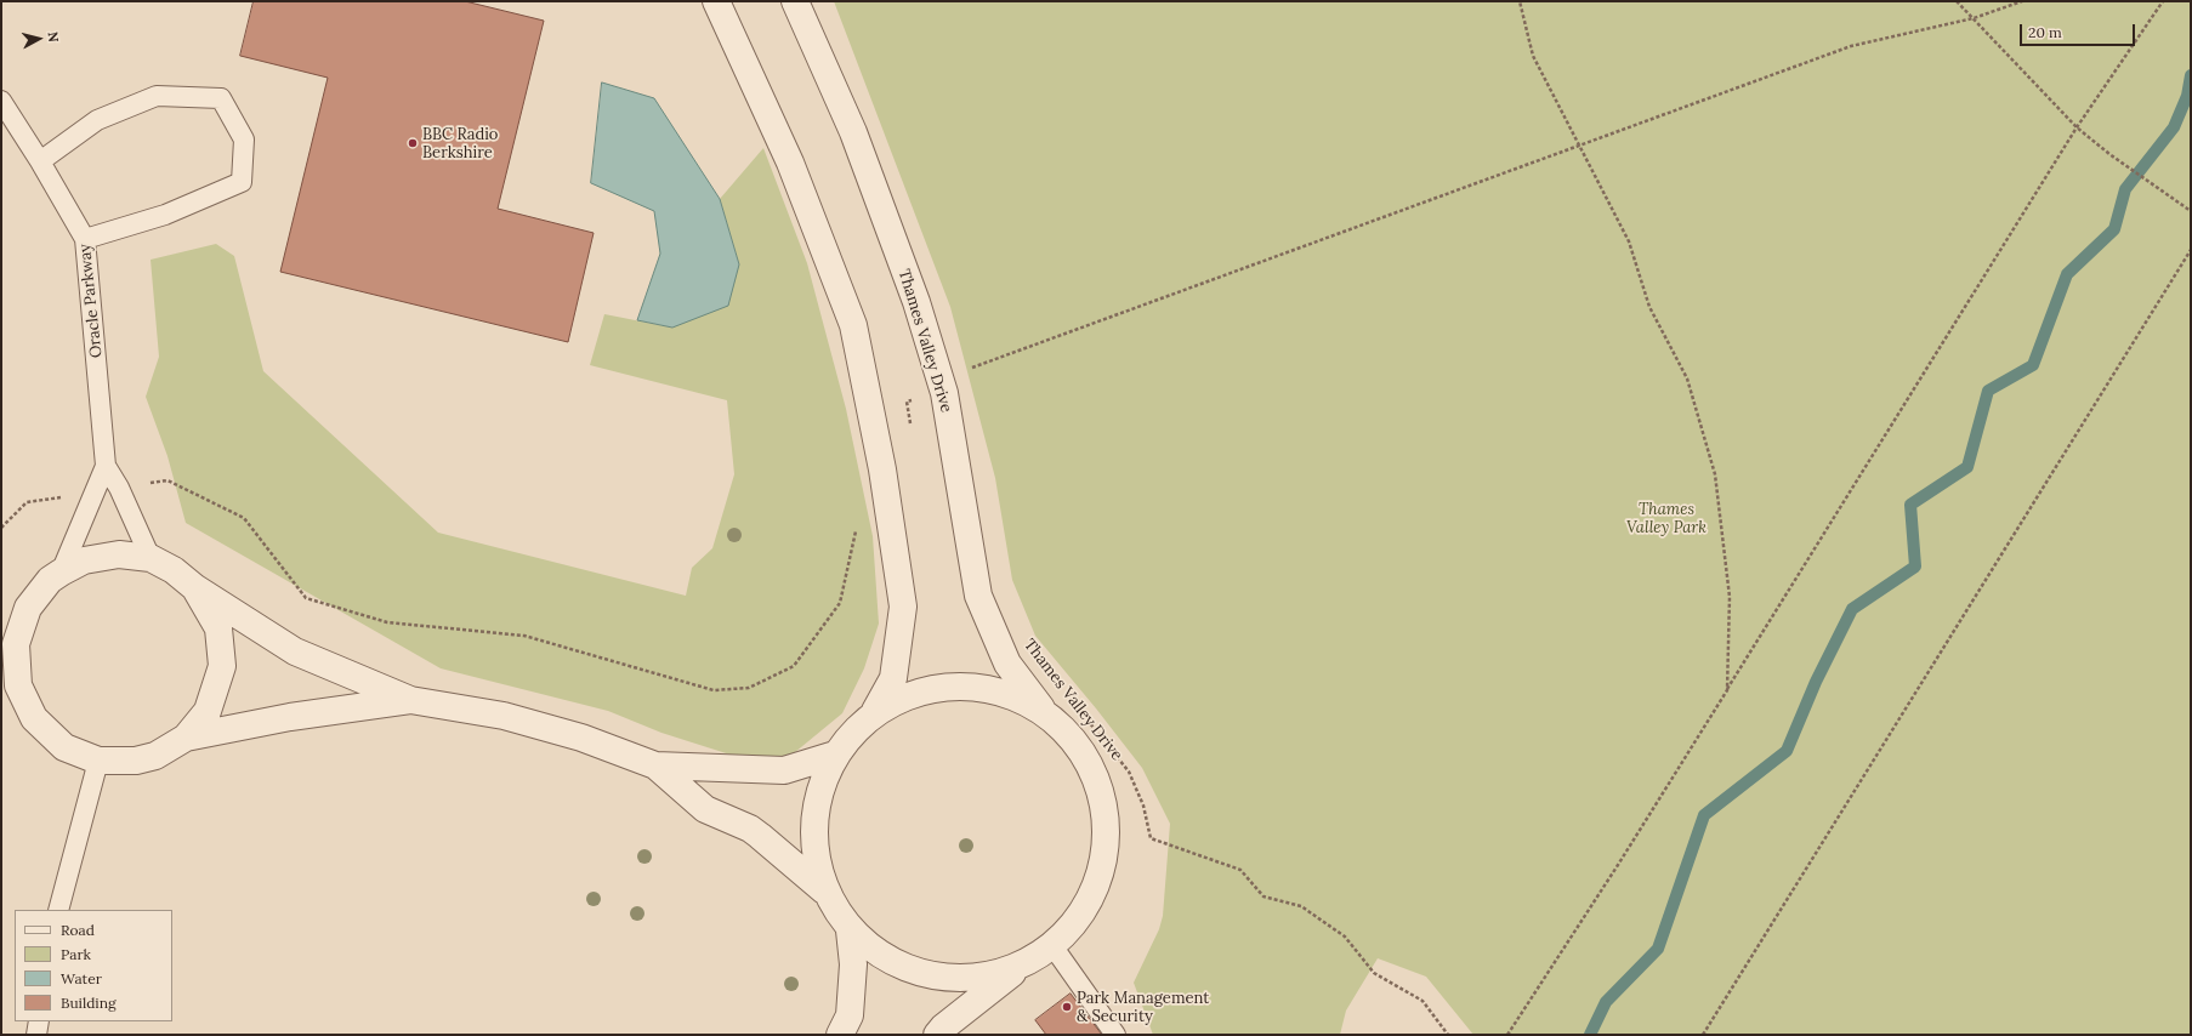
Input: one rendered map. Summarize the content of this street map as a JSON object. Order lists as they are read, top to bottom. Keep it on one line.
{"streets":{"street":["Thames Valley Drive"],"lane":["Oracle Parkway"]},"parks":["Thames Valley Park"],"places":["BBC Radio Berkshire","Park Management & Security"],"legend":["Road","Park","Water","Building"],"scale_bar":"20 m","north":"right"}
